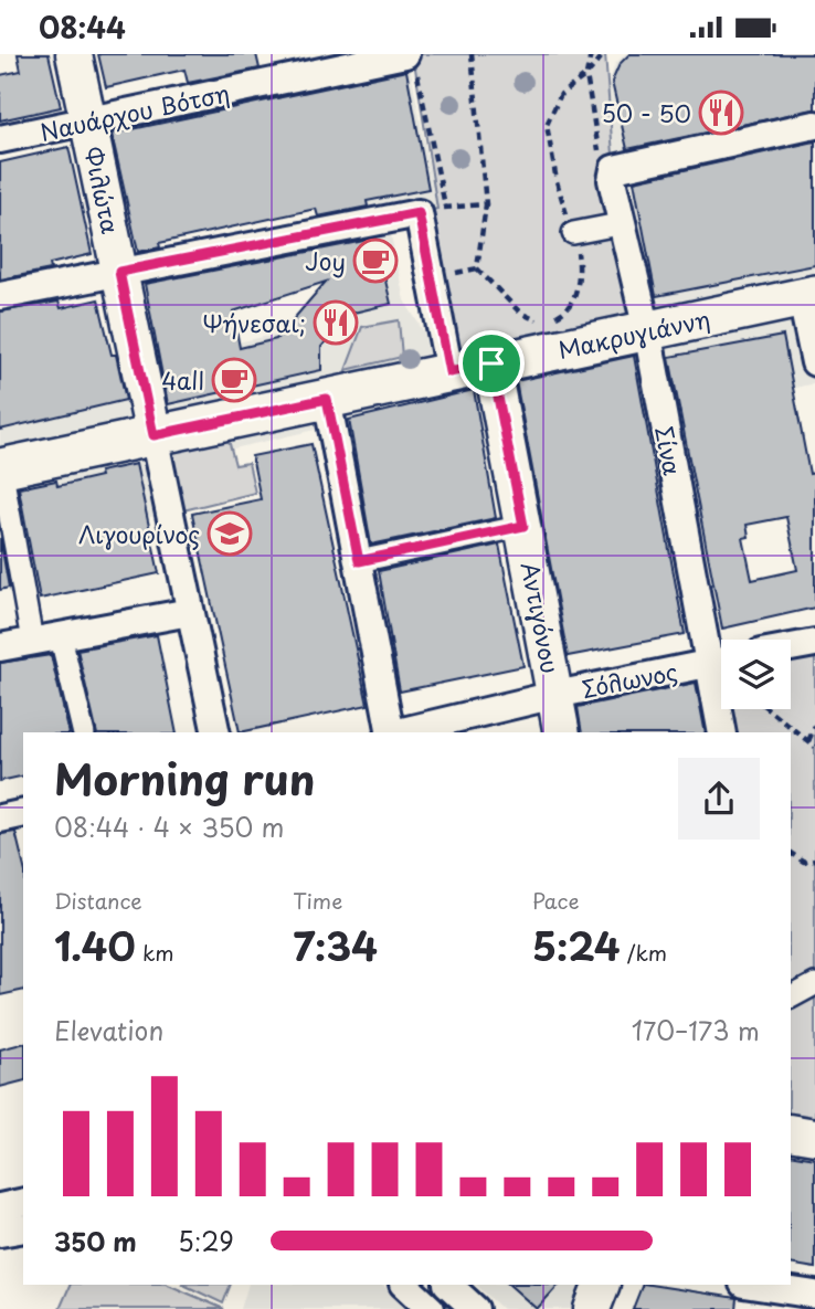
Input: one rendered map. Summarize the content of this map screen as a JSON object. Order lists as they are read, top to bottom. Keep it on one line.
{"streets":{"main road":["Μακρυγιάννη"],"street":["Ναυάρχου Βότση","Φιλώτα","Σίνα","Αντιγόνου","Σόλωνος"]},"crossings":[["Ναυάρχου Βότση","Φιλώτα"],["Φιλώτα","Μακρυγιάννη"],["Μακρυγιάννη","Σίνα"],["Μακρυγιάννη","Αντιγόνου"],["Σίνα","Σόλωνος"],["Αντιγόνου","Σόλωνος"]],"places":{"restaurant":["50 - 50","Ψήνεσαι;"],"cafe":["Joy","4all"],"school or university":["Λιγουρίνος"]},"page":{"status":"08:44","heading":["Morning run","08:44 · 4 × 350 m"],"stats":[["Distance","1.40 km"],["Time","7:34"],["Pace","5:24 /km"]],"chart":["Elevation","170–173 m"],"list":[{"name":"350 m","note":"5:29"}]}}
